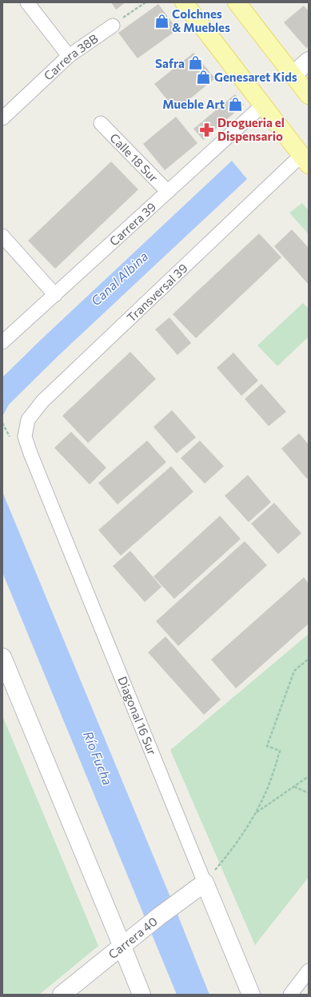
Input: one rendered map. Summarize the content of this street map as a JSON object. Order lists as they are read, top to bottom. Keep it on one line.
{"streets":{"street":["Carrera 38B","Calle 18 Sur","Carrera 39","Transversal 39","Diagonal 16 Sur","Carrera 40"]},"crossings":[["Calle 18 Sur","Carrera 39"],["Transversal 39","Diagonal 16 Sur"],["Diagonal 16 Sur","Carrera 40"]],"water":["Canal Albina","Río Fucha"],"places":{"shop":["Colchnes & Muebles","Safra","Genesaret Kids","Mueble Art"],"pharmacy":["Drogueria el Dispensario"]}}
